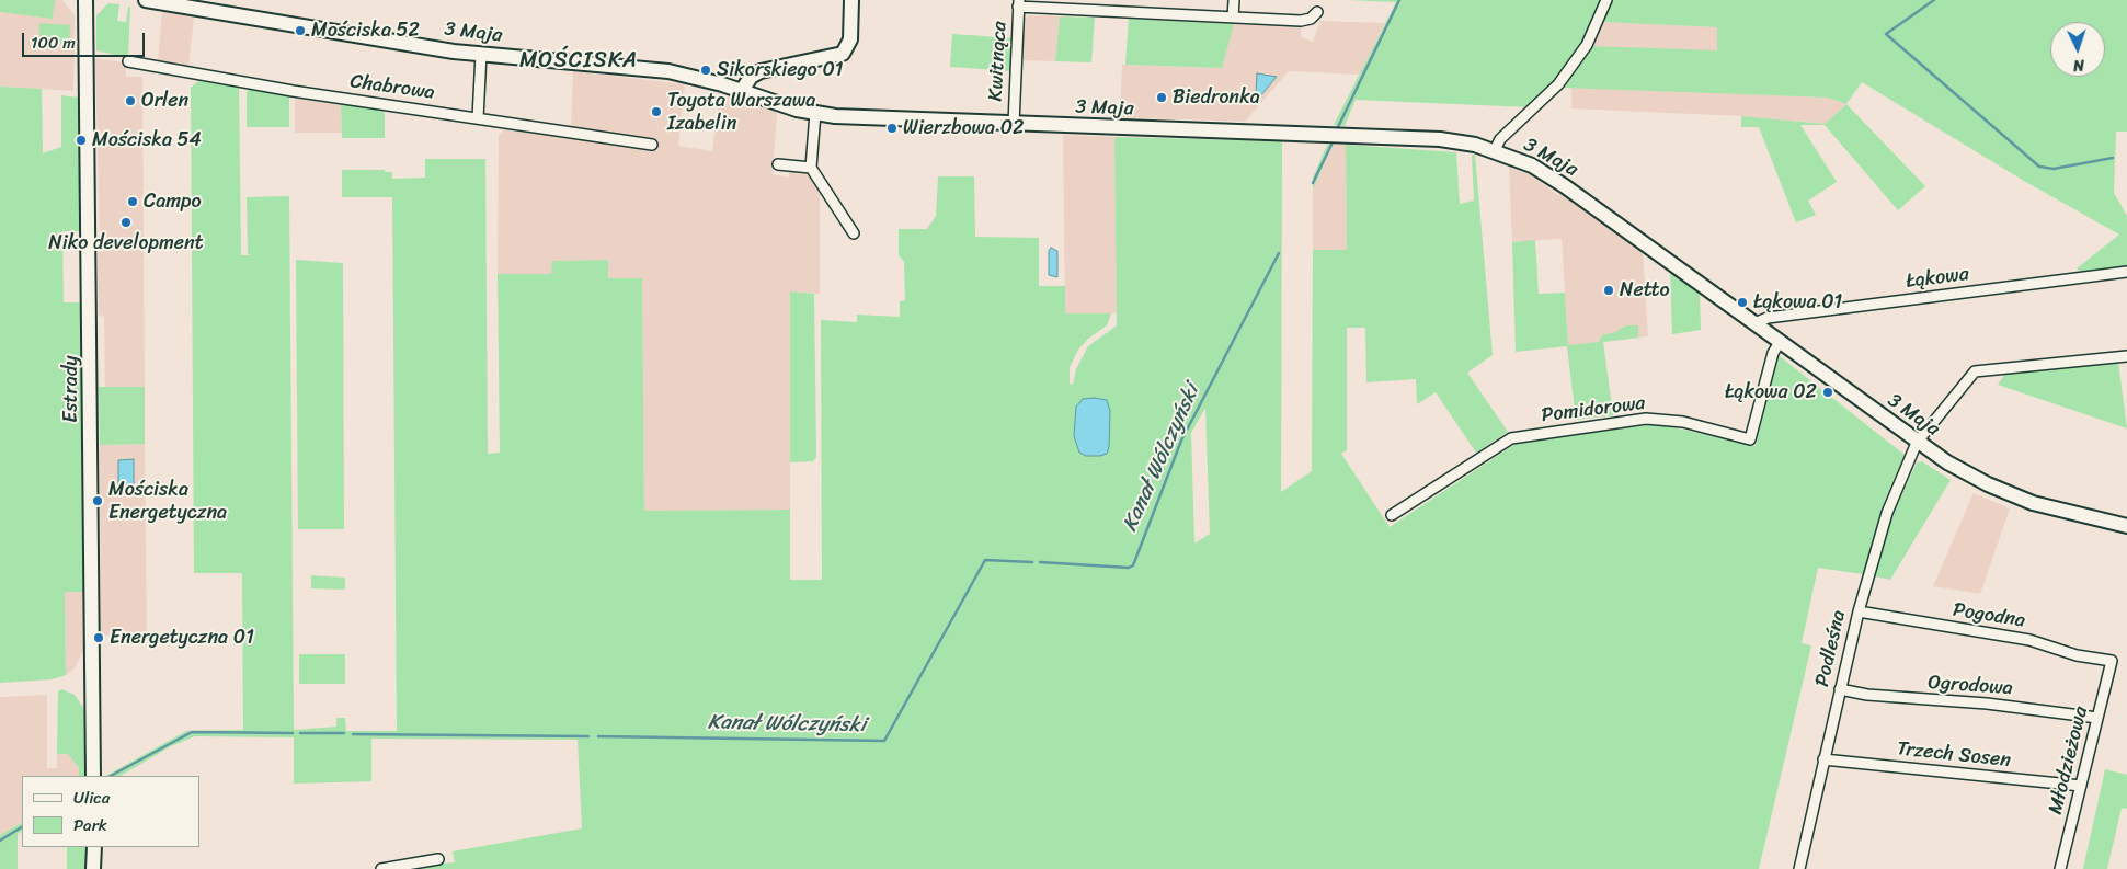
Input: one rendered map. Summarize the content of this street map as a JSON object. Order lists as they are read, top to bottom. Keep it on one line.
{"streets":{"main road":["3 Maja","Estrady"],"street":["Kwitnąca","Chabrowa","Łąkowa","Pomidorowa","Pogodna","Podleśna","Ogrodowa","Trzech Sosen","Młodzieżowa"]},"crossings":[["3 Maja","Kwitnąca"],["3 Maja","Łąkowa"],["3 Maja","Pomidorowa"],["3 Maja","Podleśna"],["Pogodna","Podleśna"],["Pogodna","Młodzieżowa"],["Podleśna","Ogrodowa"],["Podleśna","Trzech Sosen"],["Ogrodowa","Młodzieżowa"],["Trzech Sosen","Młodzieżowa"]],"districts":["MOŚCISKA"],"water":["Kanał Wólczyński"],"places":["Mościska 52","Sikorskiego 01","Biedronka","Orlen","Toyota Warszawa Izabelin","Wierzbowa 02","Mościska 54","Campo","Niko development","Netto","Łąkowa 01","Łąkowa 02","Mościska Energetyczna","Energetyczna 01"],"legend":["Ulica","Park"],"scale_bar":"100 m","north":"bottom"}
